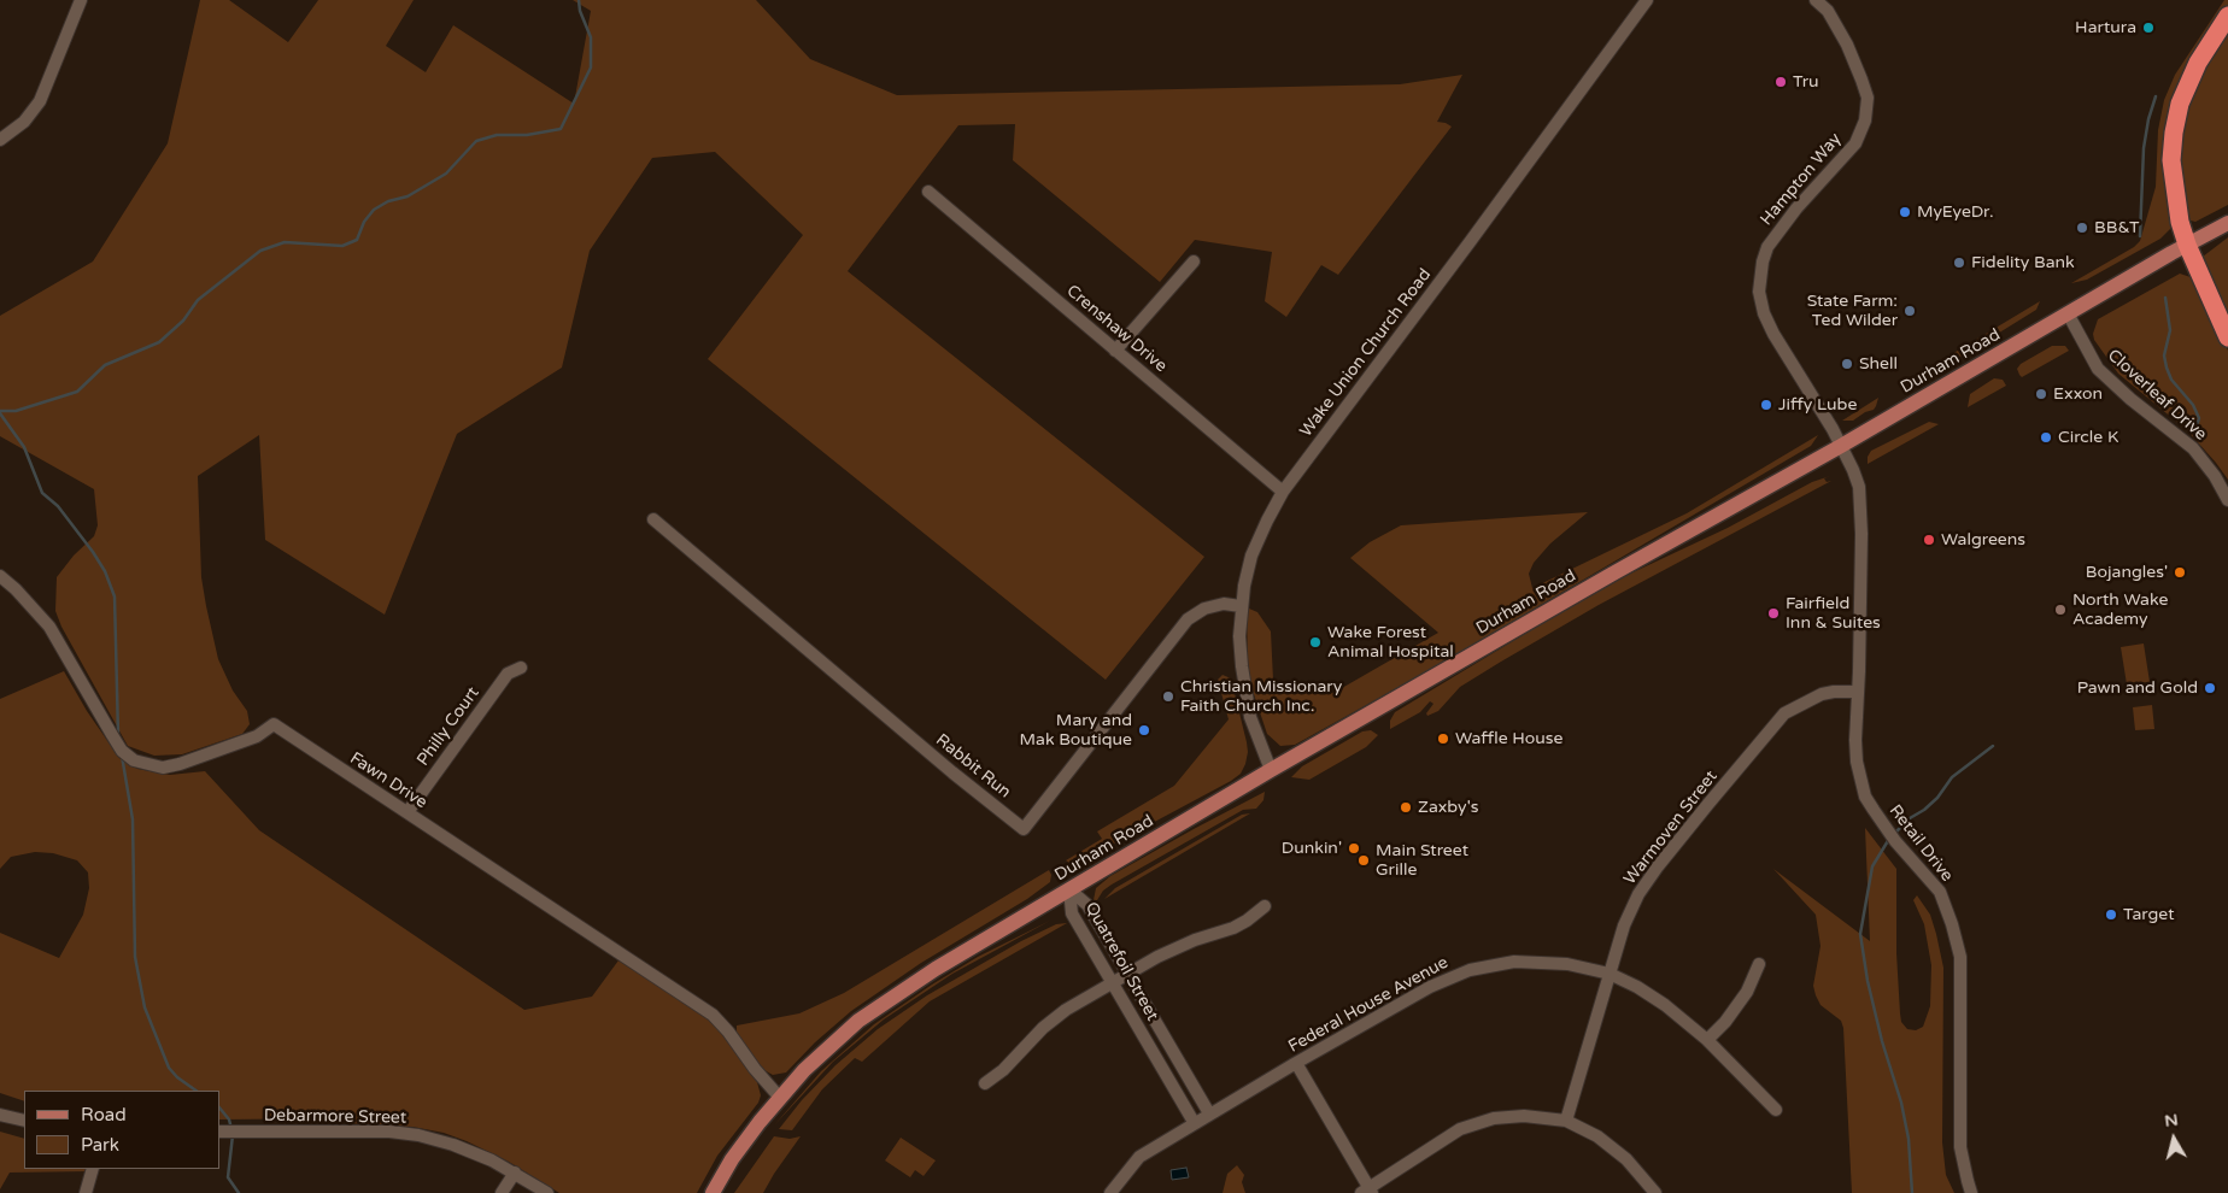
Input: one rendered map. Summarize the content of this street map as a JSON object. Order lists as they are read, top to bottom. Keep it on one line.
{"streets":{"main road":["Durham Road"],"street":["Hampton Way","Crenshaw Drive","Wake Union Church Road","Cloverleaf Drive","Philly Court","Rabbit Run","Fawn Drive","Warmoven Street","Retail Drive","Quatrefoil Street","Federal House Avenue","Debarmore Street"]},"crossings":[["Hampton Way","Durham Road"],["Hampton Way","Retail Drive"],["Crenshaw Drive","Wake Union Church Road"],["Wake Union Church Road","Durham Road"],["Wake Union Church Road","Rabbit Run"],["Durham Road","Cloverleaf Drive"],["Durham Road","Fawn Drive"],["Durham Road","Retail Drive"],["Durham Road","Quatrefoil Street"],["Philly Court","Fawn Drive"],["Warmoven Street","Retail Drive"],["Warmoven Street","Federal House Avenue"],["Quatrefoil Street","Federal House Avenue"]],"places":["Hartura","Tru","MyEyeDr.","BB&T","Fidelity Bank","State Farm: Ted Wilder","Shell","Exxon","Jiffy Lube","Circle K","Walgreens","Bojangles'","North Wake Academy","Fairfield Inn & Suites","Wake Forest Animal Hospital","Pawn and Gold","Christian Missionary Faith Church Inc.","Mary and Mak Boutique","Waffle House","Zaxby's","Dunkin'","Main Street Grille","Target"],"legend":["Road","Park"],"north":"top"}
